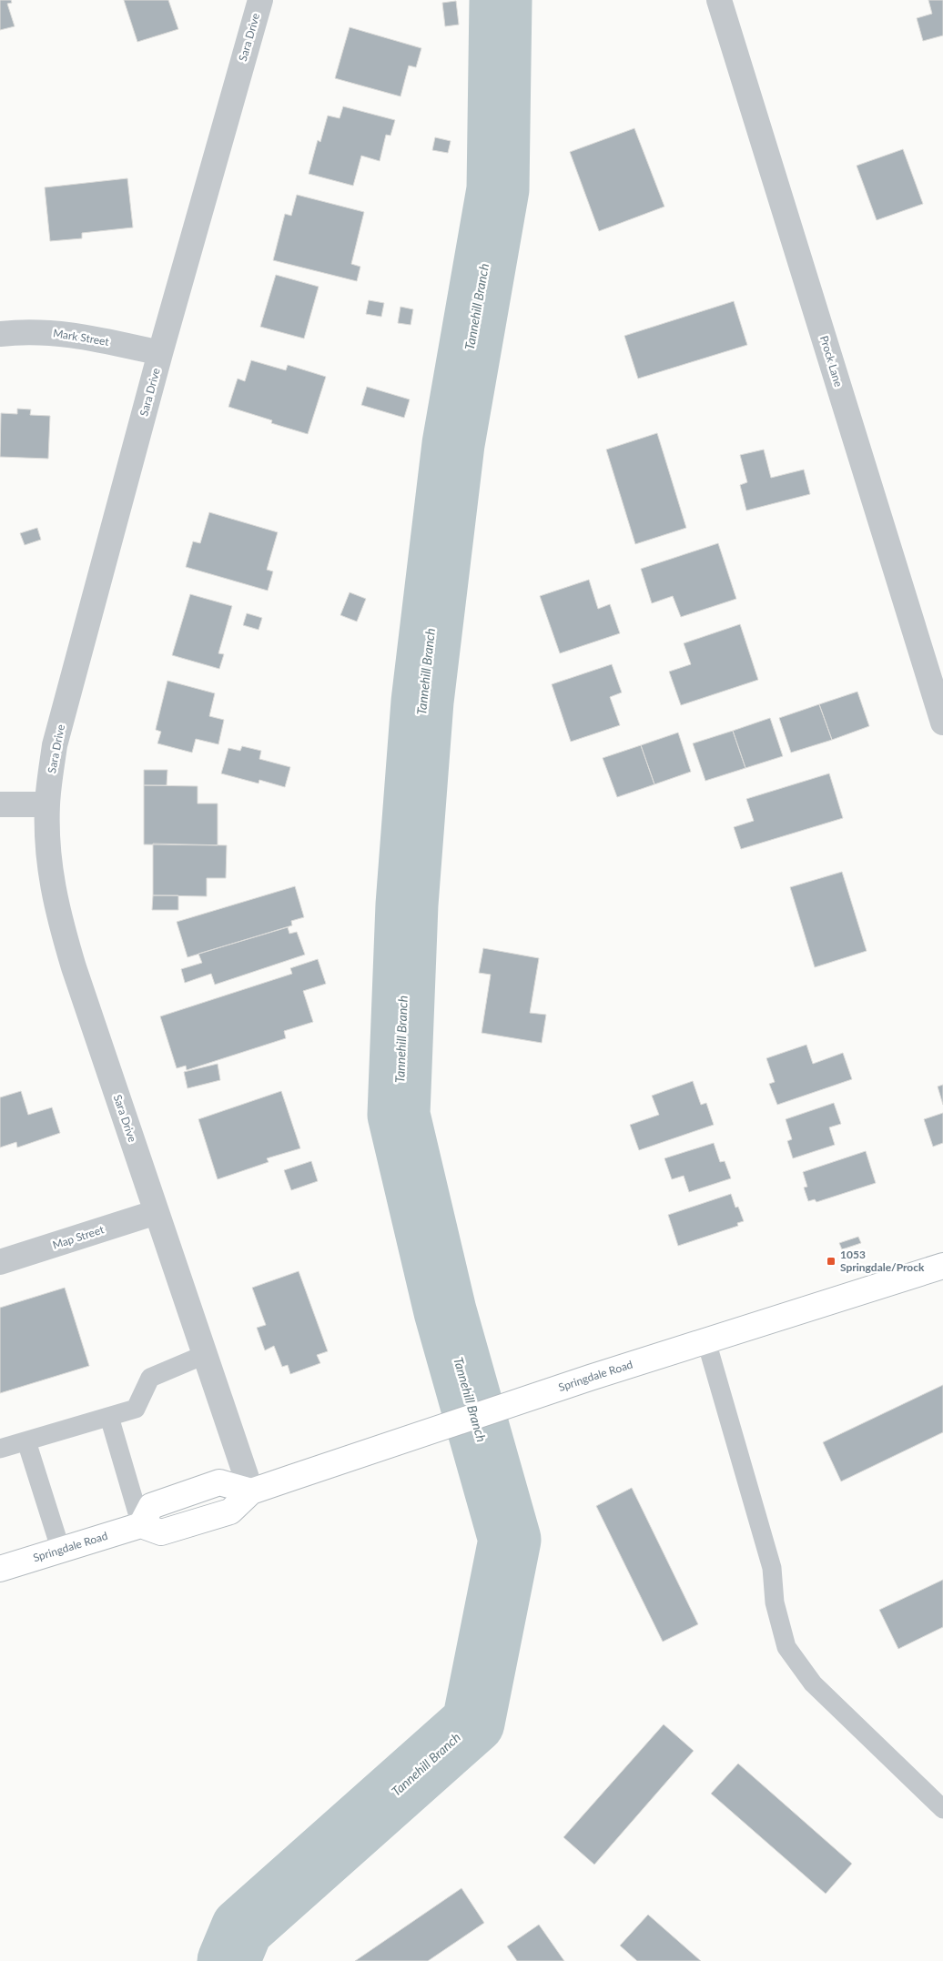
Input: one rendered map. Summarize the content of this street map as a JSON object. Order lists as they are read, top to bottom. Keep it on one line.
{"streets":{"main road":["Springdale Road"],"street":["Sara Drive","Mark Street","Prock Lane","Map Street"]},"crossings":[["Sara Drive","Mark Street"],["Sara Drive","Map Street"],["Sara Drive","Springdale Road"]],"water":["Tannehill Branch"],"places":{"transit":["1053 Springdale/Prock"]}}
